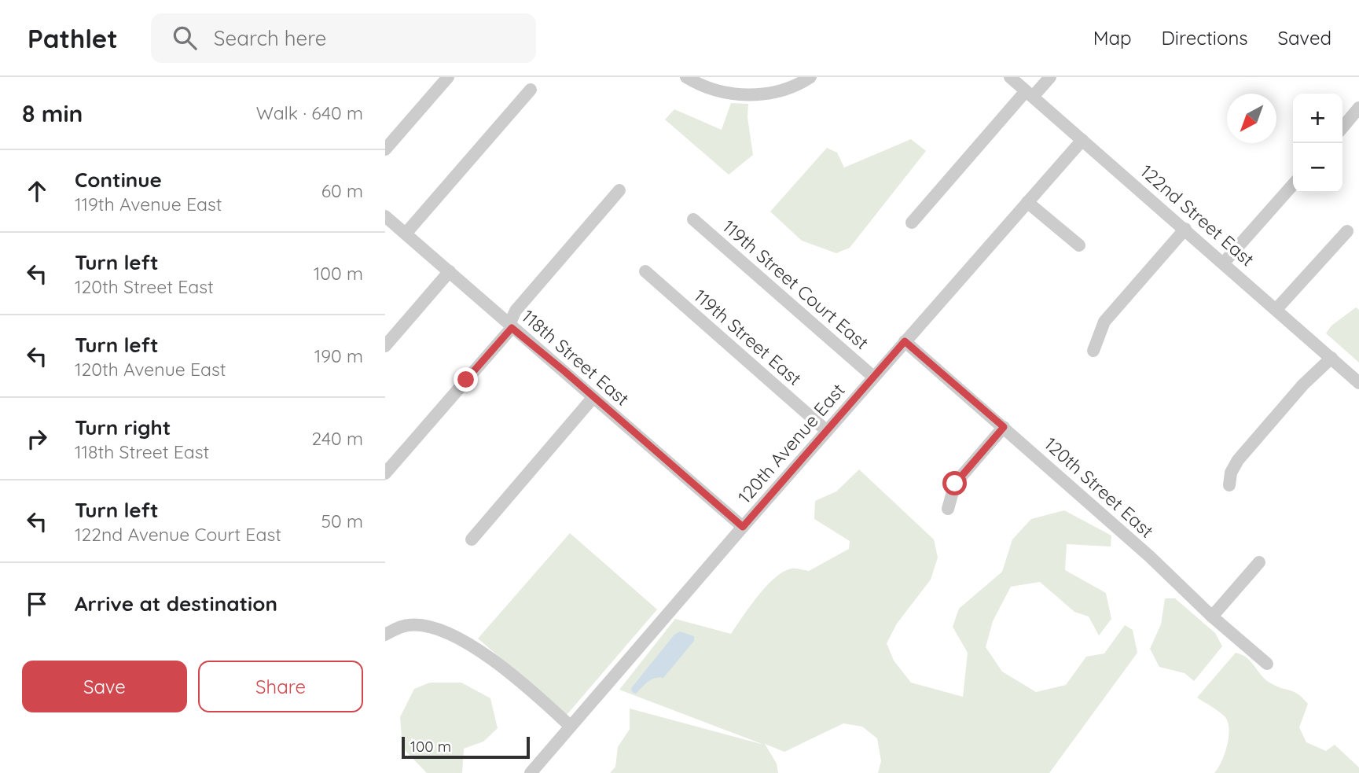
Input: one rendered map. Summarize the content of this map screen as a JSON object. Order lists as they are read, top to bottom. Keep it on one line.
{"streets":{"street":["122nd Street East","119th Street Court East","119th Street East","118th Street East","120th Avenue East","120th Street East"]},"crossings":[["122nd Street East","120th Avenue East"],["119th Street Court East","120th Avenue East"],["119th Street East","120th Avenue East"],["118th Street East","120th Avenue East"],["120th Avenue East","120th Street East"]],"scale_bar":"100 m","north":"bottom left","page":{"header":"Pathlet","search":"Search here","nav":["Map","Directions","Saved"],"heading":["8 min","Walk · 640 m"],"map_buttons":["+","−"],"list":[["Continue","119th Avenue East","60 m"],["Turn left","120th Street East","100 m"],["Turn left","120th Avenue East","190 m"],["Turn right","118th Street East","240 m"],["Turn left","122nd Avenue Court East","50 m"],"Arrive at destination"],"buttons":["Save","Share"],"scale":"100 m"}}
